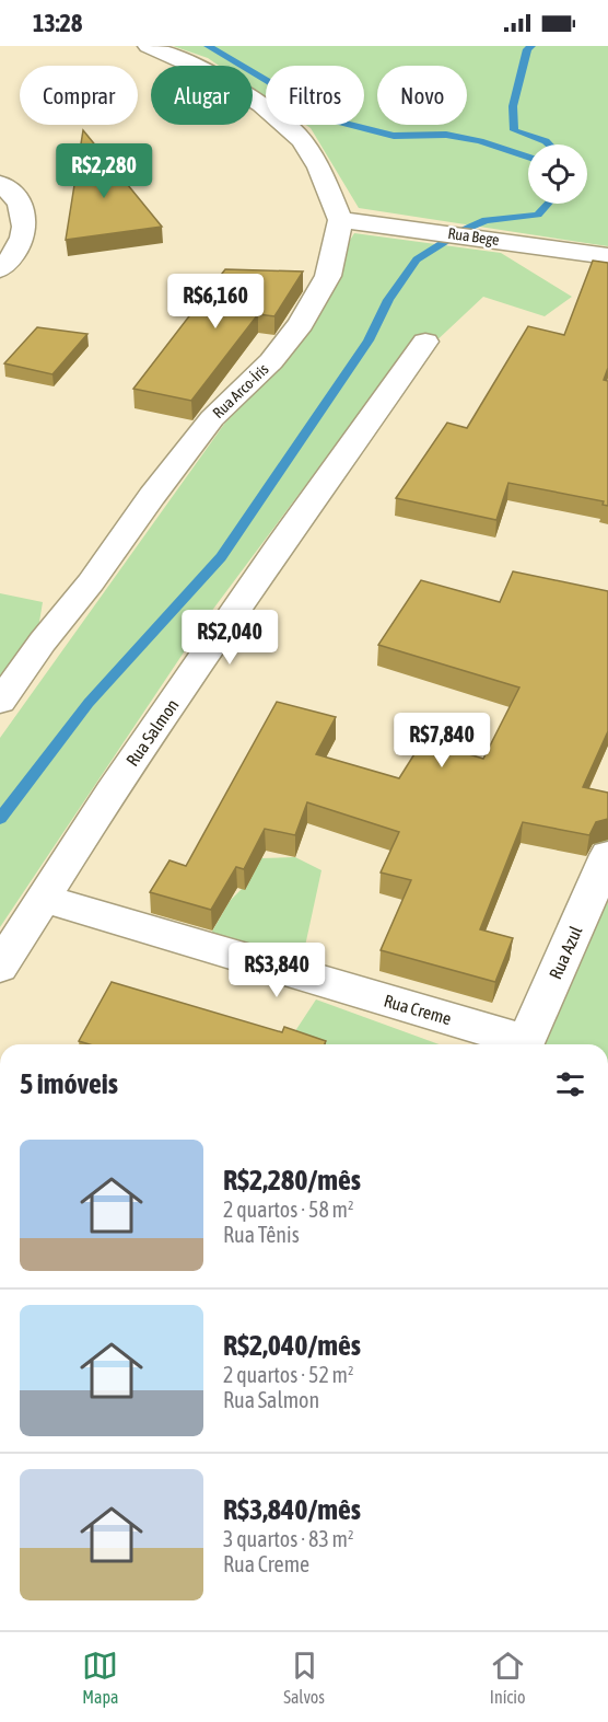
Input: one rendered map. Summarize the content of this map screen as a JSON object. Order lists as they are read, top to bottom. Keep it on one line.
{"streets":{"street":["Rua Bege","Rua Arco-Íris","Rua Salmon","Rua Azul","Rua Creme"]},"crossings":[["Rua Bege","Rua Arco-Íris"],["Rua Salmon","Rua Creme"]],"page":{"status":"13:28","chip":["Comprar","Alugar","Filtros","Novo"],"price":["R$2,280","R$6,160","R$2,040","R$7,840","R$3,840"],"heading":"5 imóveis","list":[{"name":"R$2,280/mês","note":"2 quartos · 58 m² · Rua Tênis"},{"name":"R$2,040/mês","note":"2 quartos · 52 m² · Rua Salmon"},{"name":"R$3,840/mês","note":"3 quartos · 83 m² · Rua Creme"}],"tabs":["Mapa","Salvos","Início"]}}
